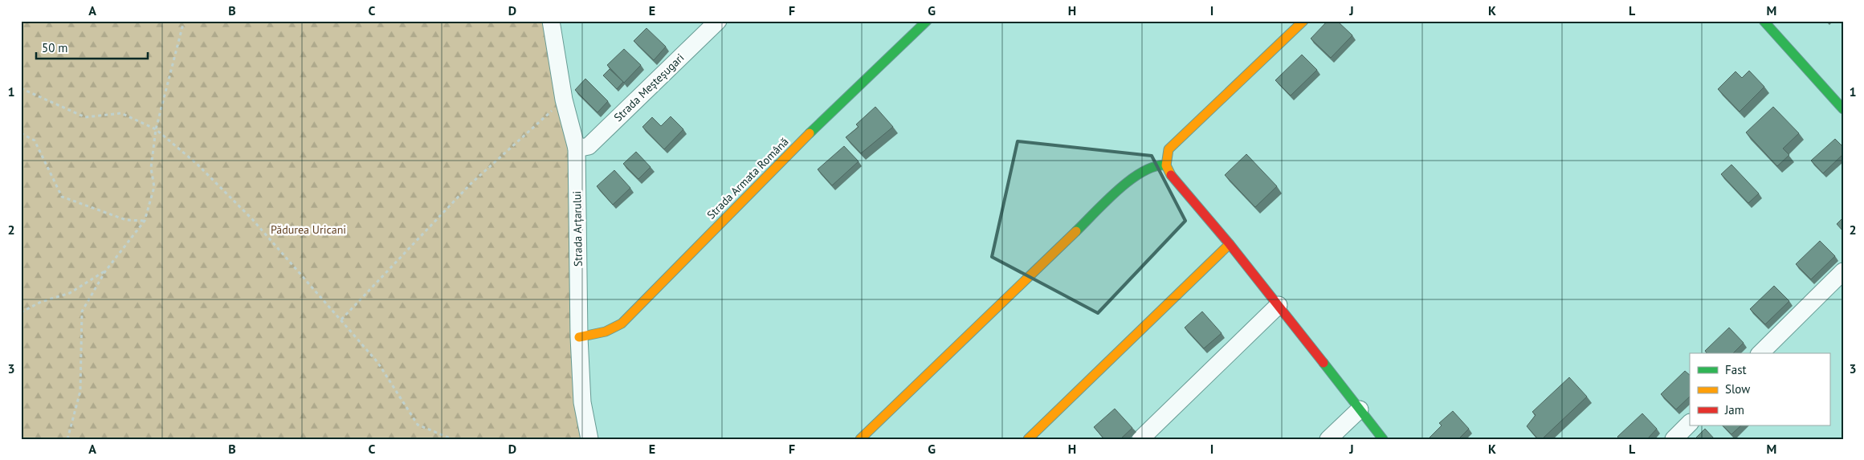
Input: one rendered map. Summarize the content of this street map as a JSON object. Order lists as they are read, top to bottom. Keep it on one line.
{"streets":{"street":["Strada Meșteșugari","Strada Armata Română","Strada Arțarului"]},"crossings":[["Strada Meșteșugari","Strada Arțarului"],["Strada Armata Română","Strada Arțarului"]],"parks":["Pădurea Uricani"],"legend":["Fast","Slow","Jam"],"scale_bar":"50 m","grid":{"columns":["A","B","C","D","E","F","G","H","I","J","K","L","M"],"rows":["1","2","3"]}}
